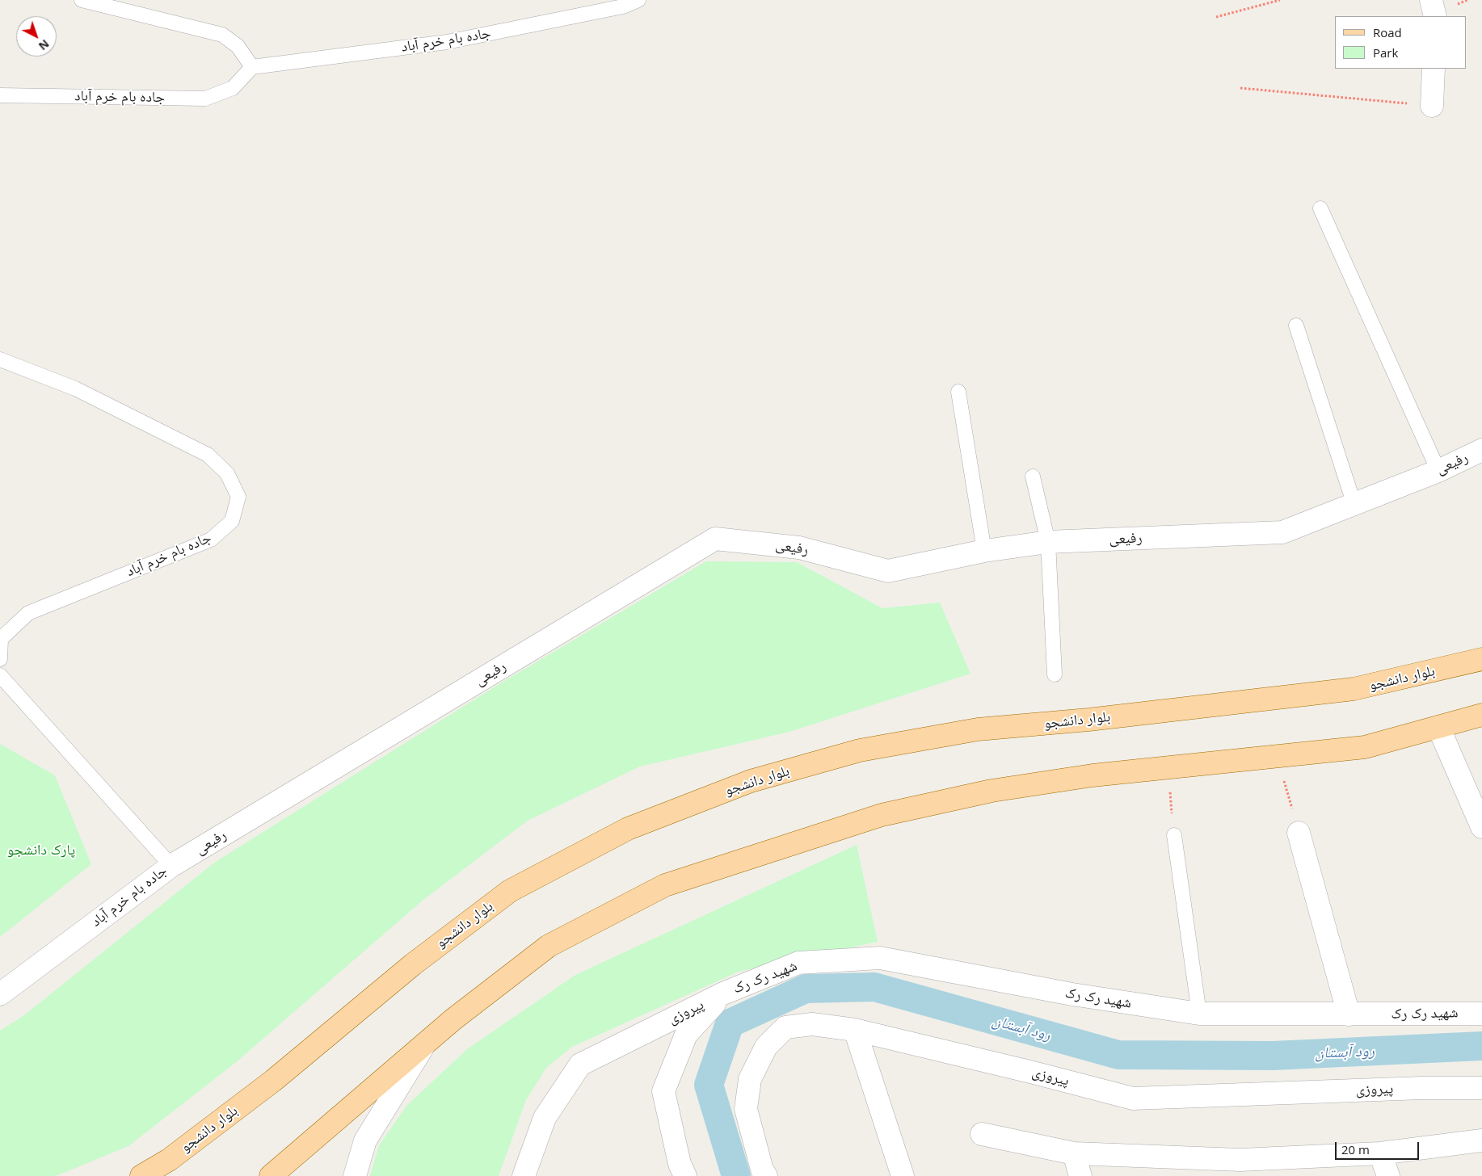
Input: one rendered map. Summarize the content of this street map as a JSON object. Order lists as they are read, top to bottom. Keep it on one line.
{"streets":{"main road":["بلوار دانشجو"],"street":["جاده بام خرم آباد","رفیعی","شهید رک رک","پیروزی"]},"crossings":[["جاده بام خرم آباد","رفیعی"],["شهید رک رک","پیروزی"]],"water":["رود آبستان"],"parks":["پارک دانشجو"],"legend":["Road","Park"],"scale_bar":"20 m","north":"bottom right"}
